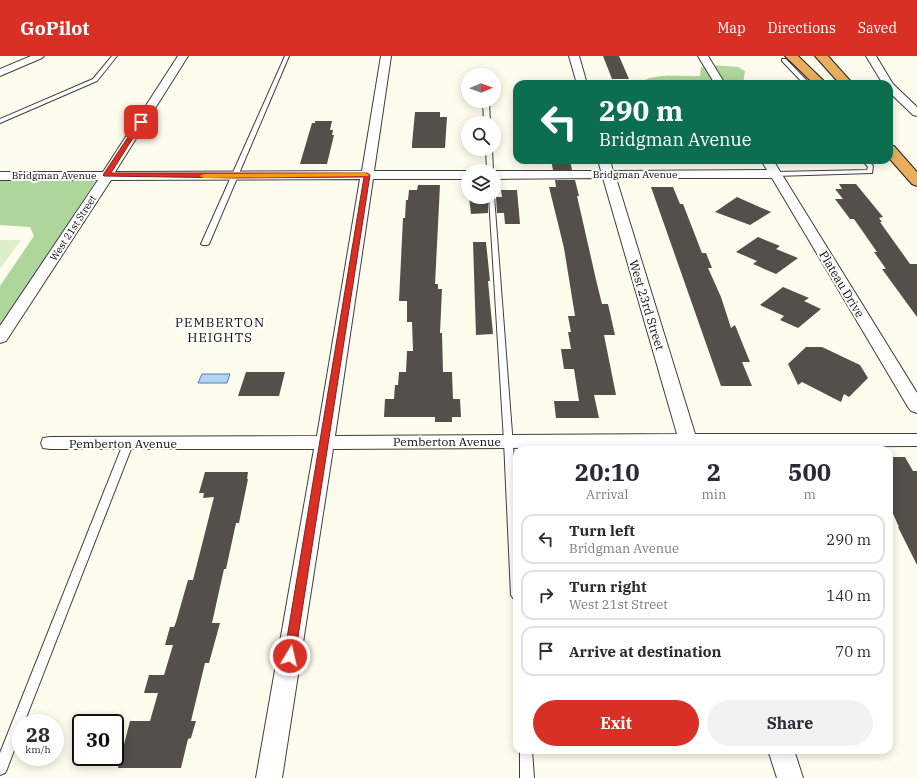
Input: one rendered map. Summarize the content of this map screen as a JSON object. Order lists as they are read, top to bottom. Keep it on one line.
{"streets":{"street":["Bridgman Avenue","West 21st Street","Plateau Drive","West 23rd Street","Pemberton Avenue"]},"crossings":[["Bridgman Avenue","West 21st Street"],["Bridgman Avenue","Plateau Drive"],["Bridgman Avenue","West 23rd Street"],["West 23rd Street","Pemberton Avenue"]],"districts":["PEMBERTON HEIGHTS"],"north":"right","page":{"header":"GoPilot","nav":["Map","Directions","Saved"],"turn":["290 m","Bridgman Avenue"],"eta":["20:10","Arrival","2","min","500","m"],"list":[{"name":"Turn left","note":"Bridgman Avenue","value":"290 m"},{"name":"Turn right","note":"West 21st Street","value":"140 m"},{"name":"Arrive at destination","value":"70 m"}],"buttons":["Exit","Share"],"speed":"28 km/h","limit":"30"}}
